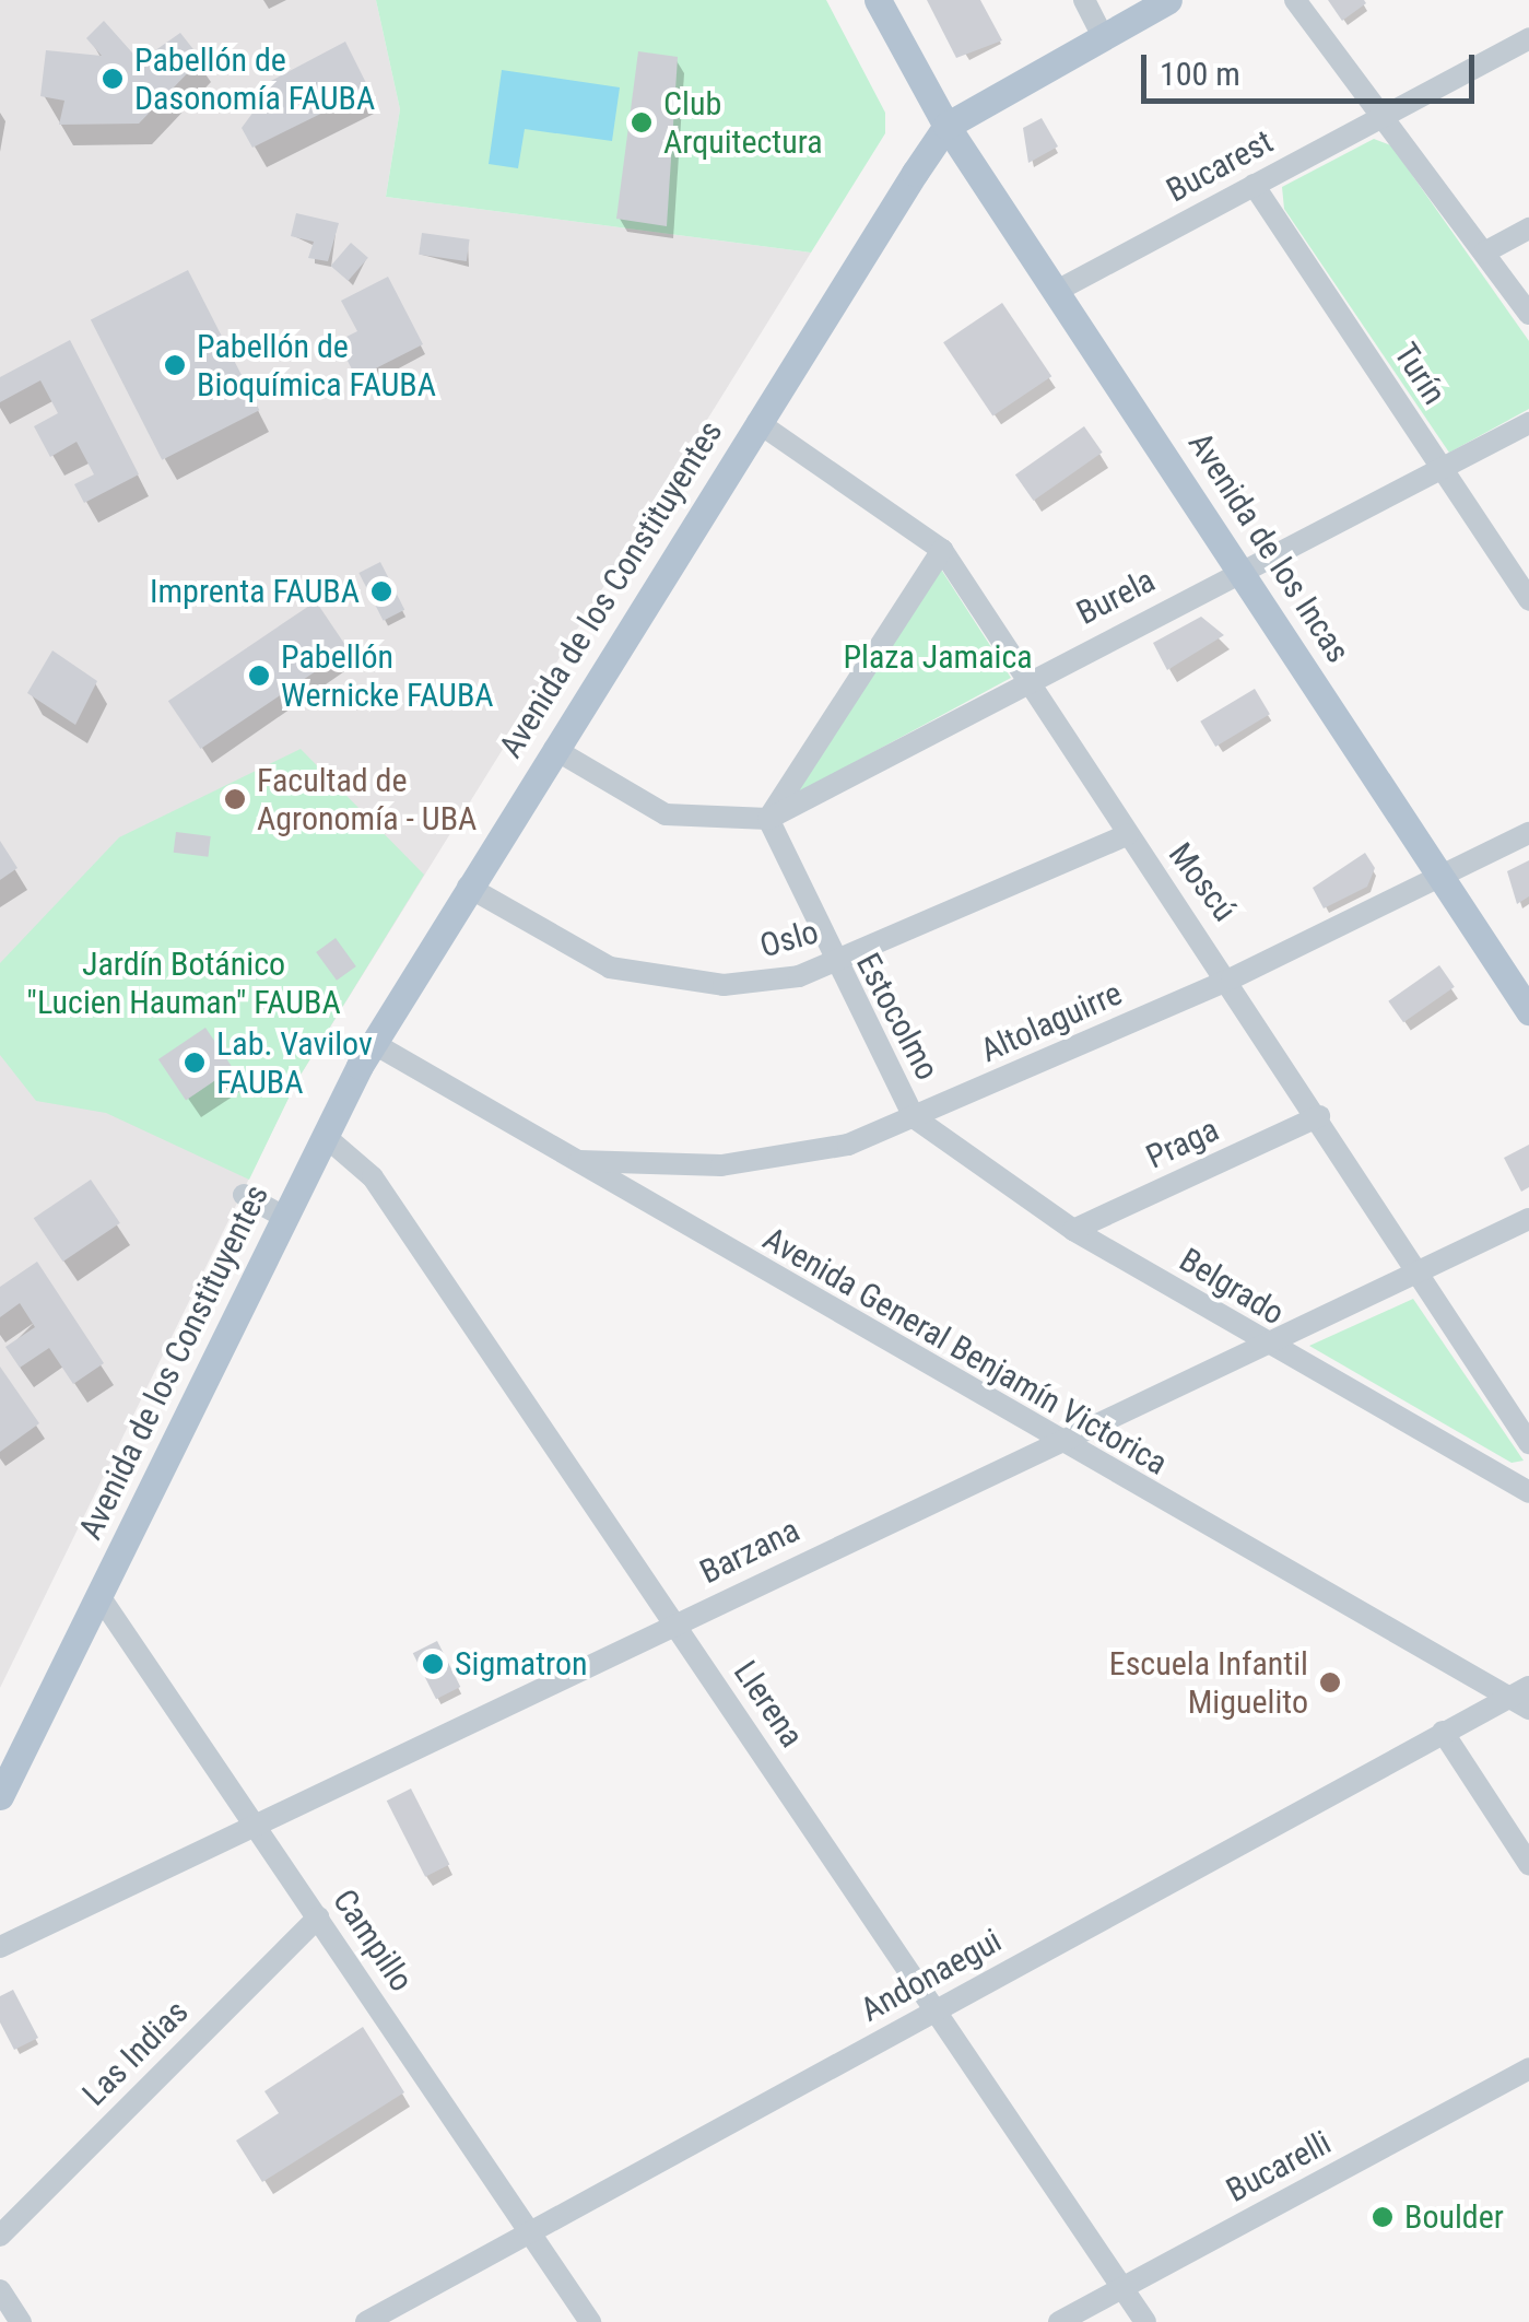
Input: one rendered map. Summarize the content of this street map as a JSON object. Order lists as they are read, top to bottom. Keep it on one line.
{"streets":{"main road":["Avenida de los Incas","Avenida de los Constituyentes"],"street":["Bucarest","Turín","Burela","Moscú","Oslo","Estocolmo","Altolaguirre","Praga","Belgrado","Avenida General Benjamín Victorica","Barzana","Llerena","Campillo","Andonaegui","Las Indias","Bucarelli"]},"crossings":[["Bucarest","Turín"],["Bucarest","Avenida de los Incas"],["Turín","Burela"],["Avenida de los Incas","Avenida de los Constituyentes"],["Avenida de los Incas","Burela"],["Avenida de los Incas","Altolaguirre"],["Avenida de los Constituyentes","Moscú"],["Avenida de los Constituyentes","Oslo"],["Avenida de los Constituyentes","Avenida General Benjamín Victorica"],["Avenida de los Constituyentes","Llerena"],["Avenida de los Constituyentes","Campillo"],["Burela","Moscú"],["Burela","Estocolmo"],["Moscú","Oslo"],["Moscú","Altolaguirre"],["Moscú","Praga"],["Moscú","Barzana"],["Oslo","Estocolmo"],["Estocolmo","Altolaguirre"],["Estocolmo","Belgrado"],["Altolaguirre","Belgrado"],["Altolaguirre","Avenida General Benjamín Victorica"],["Praga","Belgrado"],["Belgrado","Barzana"],["Avenida General Benjamín Victorica","Barzana"],["Avenida General Benjamín Victorica","Andonaegui"],["Barzana","Llerena"],["Barzana","Campillo"],["Llerena","Andonaegui"],["Llerena","Bucarelli"],["Campillo","Andonaegui"],["Campillo","Las Indias"]],"parks":["Plaza Jamaica","Jardín Botánico \"Lucien Hauman\" FAUBA"],"places":["Pabellón de Dasonomía FAUBA","Club Arquitectura","Pabellón de Bioquímica FAUBA","Imprenta FAUBA","Pabellón Wernicke FAUBA","Facultad de Agronomía - UBA","Lab. Vavilov FAUBA","Sigmatron","Escuela Infantil Miguelito","Boulder"],"scale_bar":"100 m"}
